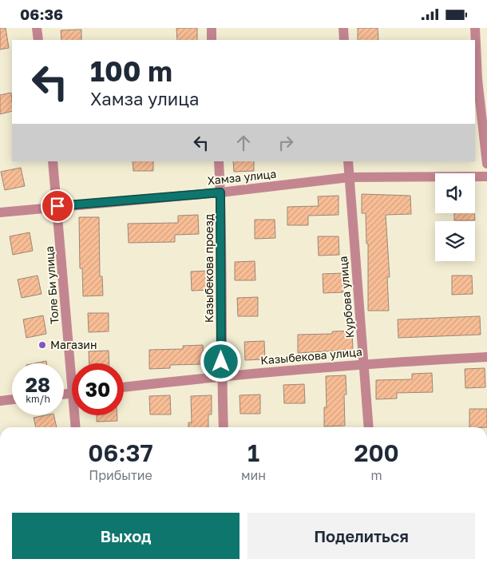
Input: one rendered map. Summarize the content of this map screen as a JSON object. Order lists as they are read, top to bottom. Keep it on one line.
{"streets":{"street":["Хамза улица","Казыбекова проезд","Толе Би улица","Курбова улица","Казыбекова улица"]},"crossings":[["Хамза улица","Казыбекова проезд"],["Хамза улица","Толе Би улица"],["Хамза улица","Курбова улица"],["Казыбекова проезд","Казыбекова улица"],["Курбова улица","Казыбекова улица"]],"places":["Магазин"],"page":{"status":"06:36","turn":["100 m","Хамза улица"],"speed":"28 km/h","limit":"30","eta":["06:37","Прибытие","1","мин","200","m"],"buttons":["Выход","Поделиться"]}}
